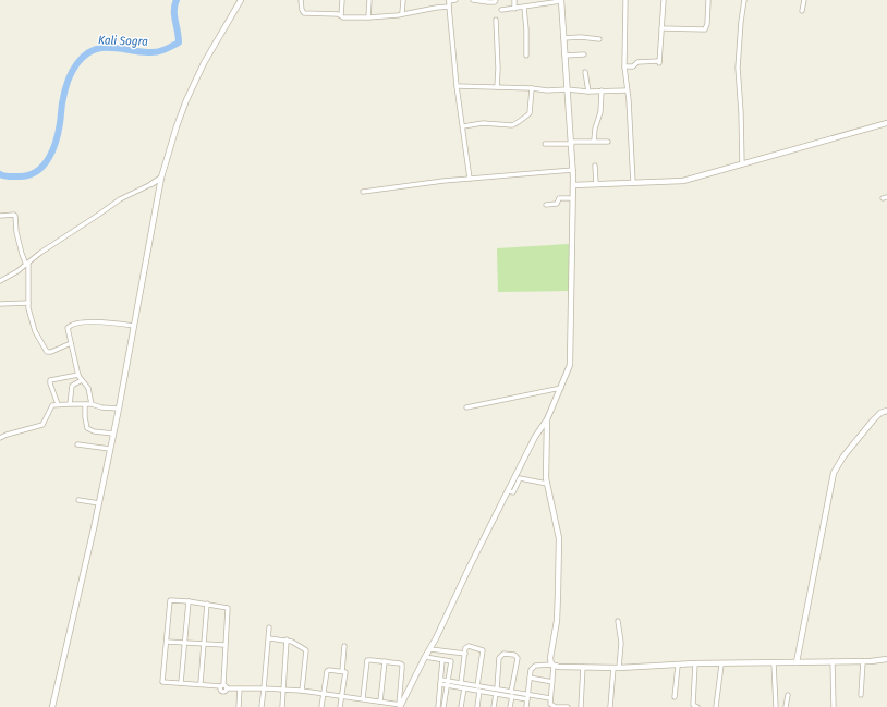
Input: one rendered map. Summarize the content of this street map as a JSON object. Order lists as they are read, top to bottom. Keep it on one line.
{"water":["Kali Sogra"]}
